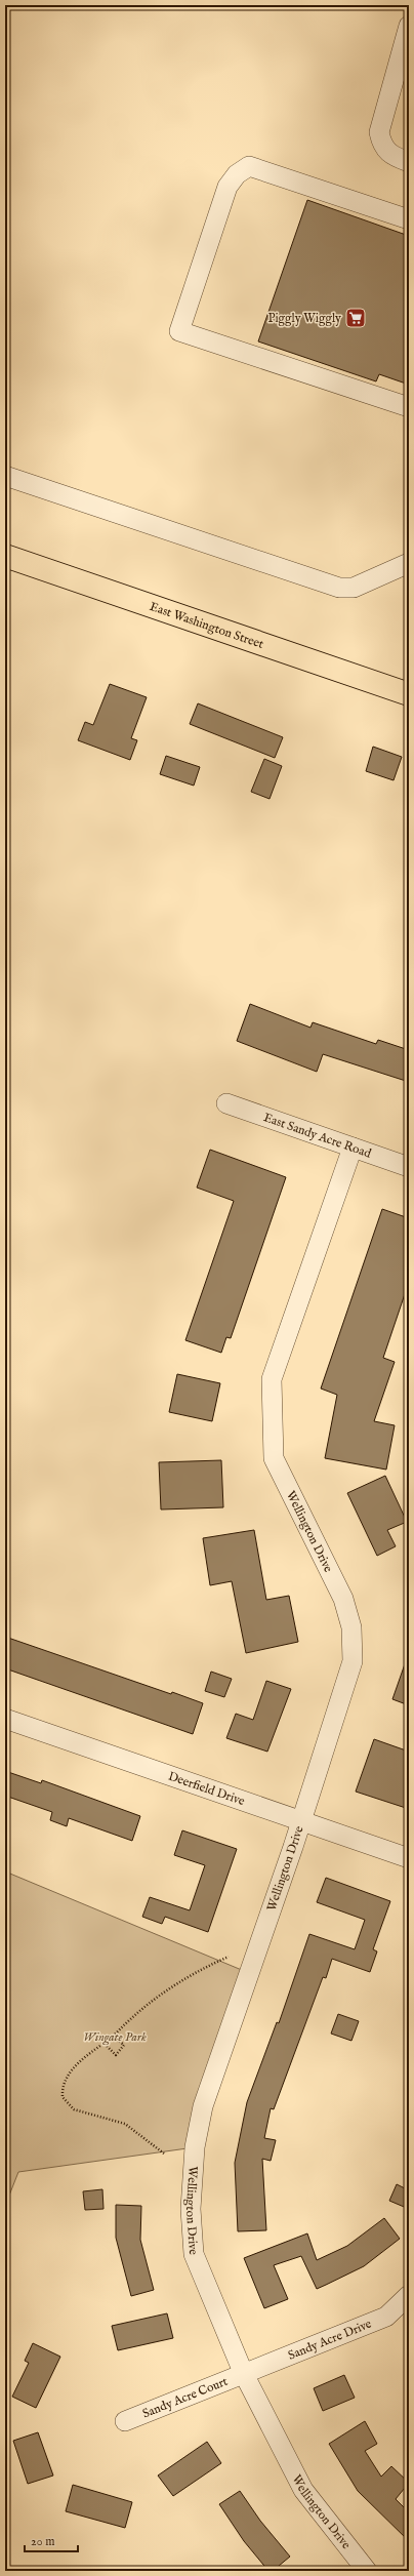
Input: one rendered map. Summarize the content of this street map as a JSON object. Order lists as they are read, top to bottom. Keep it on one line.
{"streets":{"main road":["East Washington Street"],"street":["East Sandy Acre Road","Wellington Drive","Deerfield Drive","Sandy Acre Drive","Sandy Acre Court"]},"crossings":[["East Sandy Acre Road","Wellington Drive"],["Wellington Drive","Deerfield Drive"],["Wellington Drive","Sandy Acre Drive"],["Wellington Drive","Sandy Acre Court"],["Sandy Acre Drive","Sandy Acre Court"]],"parks":["Wingate Park"],"places":{"supermarket":["Piggly Wiggly"]},"scale_bar":"20 m"}
